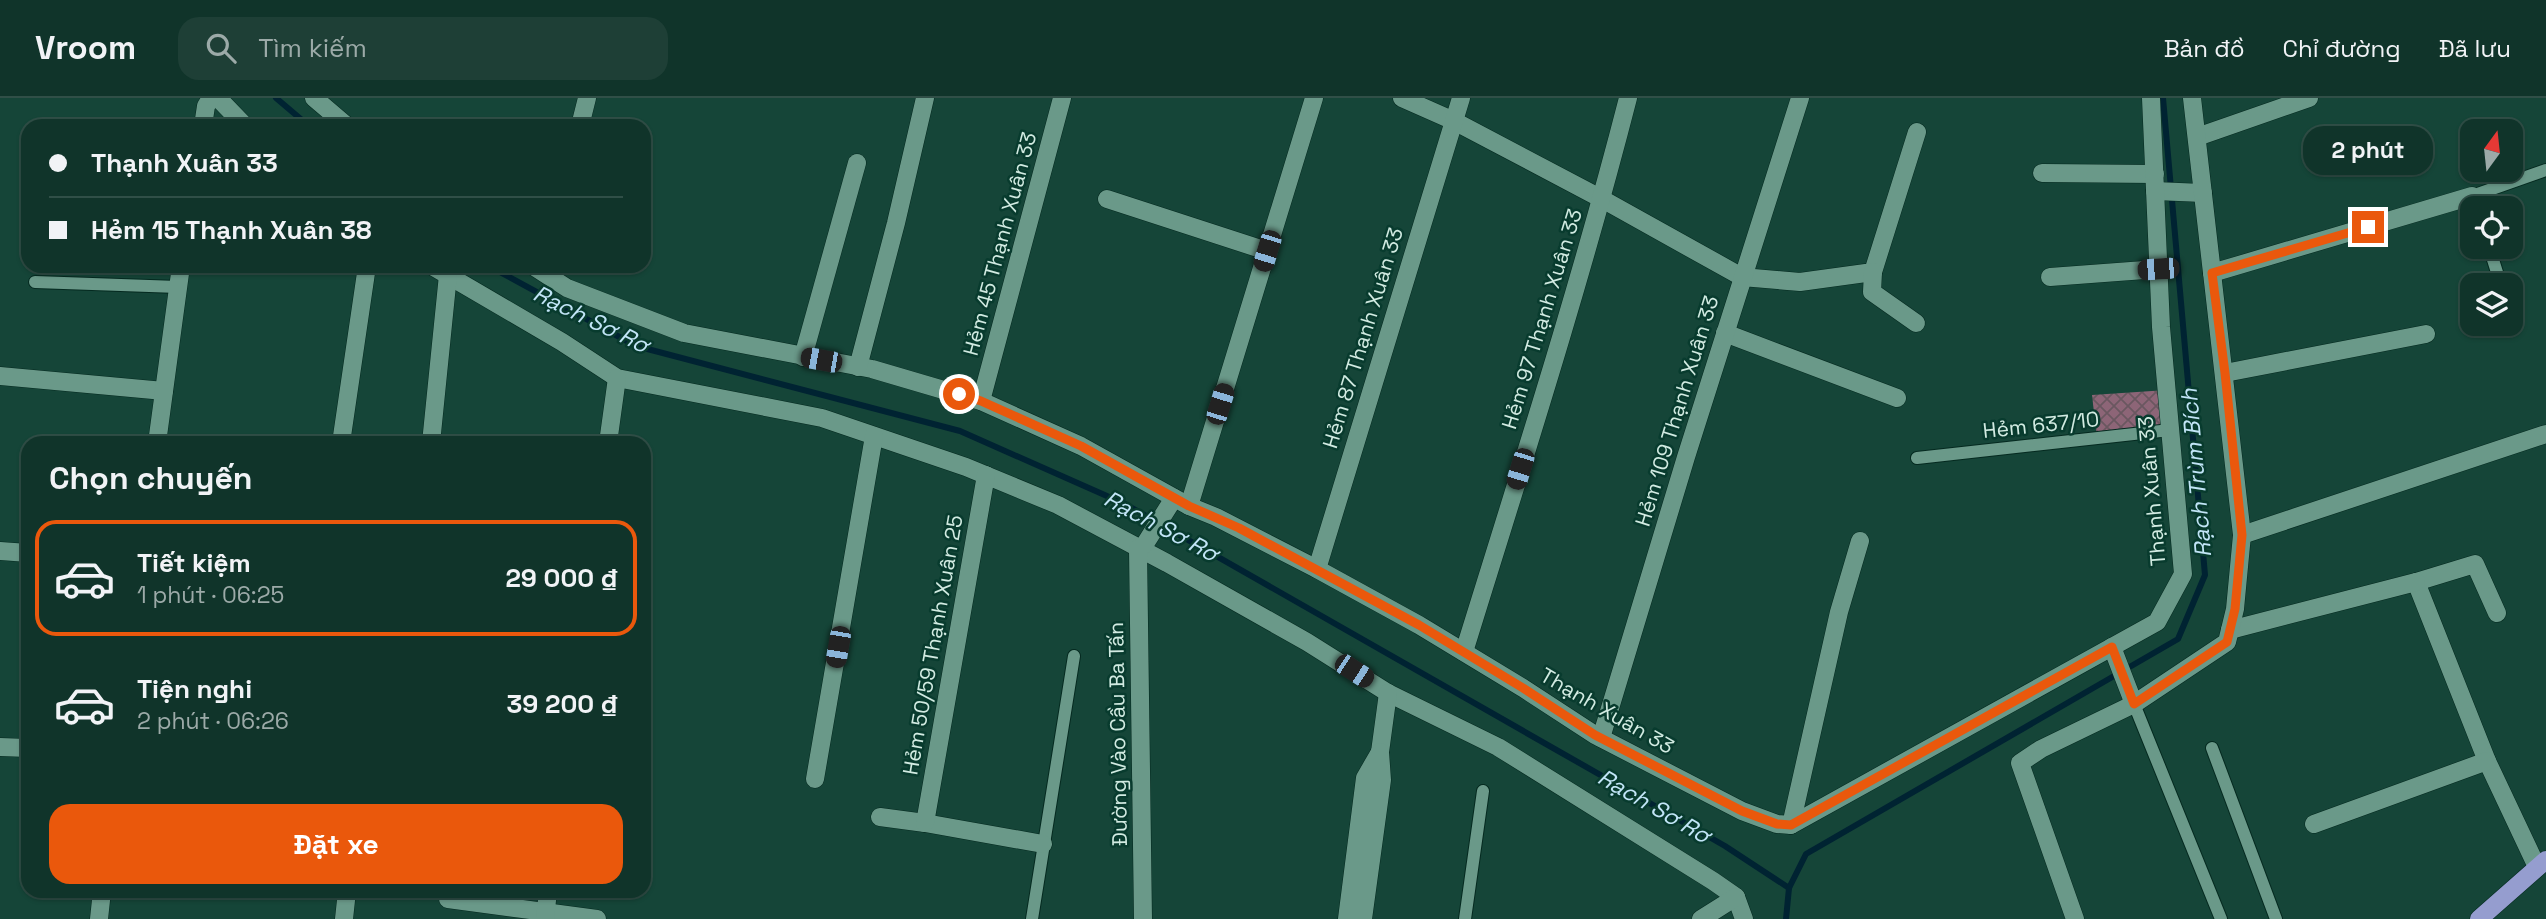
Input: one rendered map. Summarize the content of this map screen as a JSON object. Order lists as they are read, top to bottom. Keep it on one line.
{"streets":{"street":["Hẻm 45 Thạnh Xuân 33","Hẻm 97 Thạnh Xuân 33","Hẻm 87 Thạnh Xuân 33","Hẻm 109 Thạnh Xuân 33","Thạnh Xuân 33","Hẻm 50/59 Thạnh Xuân 25","Đường Vào Cầu Ba Tấn"],"lane":["Hẻm 637/10"]},"crossings":[["Hẻm 45 Thạnh Xuân 33","Thạnh Xuân 33"],["Hẻm 97 Thạnh Xuân 33","Thạnh Xuân 33"],["Hẻm 87 Thạnh Xuân 33","Thạnh Xuân 33"],["Hẻm 109 Thạnh Xuân 33","Thạnh Xuân 33"],["Hẻm 637/10","Thạnh Xuân 33"]],"water":["Rạch Sơ Rơ","Rạch Trùm Bích"],"north":"top","page":{"header":"Vroom","search":"Tìm kiếm","nav":["Bản đồ","Chỉ đường","Đã lưu"],"banner":["Thạnh Xuân 33","Hẻm 15 Thạnh Xuân 38"],"bubble":"2 phút","heading":"Chọn chuyến","list":[{"name":"Tiết kiệm","note":"1 phút · 06:25","value":"29 000 ₫"},{"name":"Tiện nghi","note":"2 phút · 06:26","value":"39 200 ₫"}],"buttons":"Đặt xe"}}
